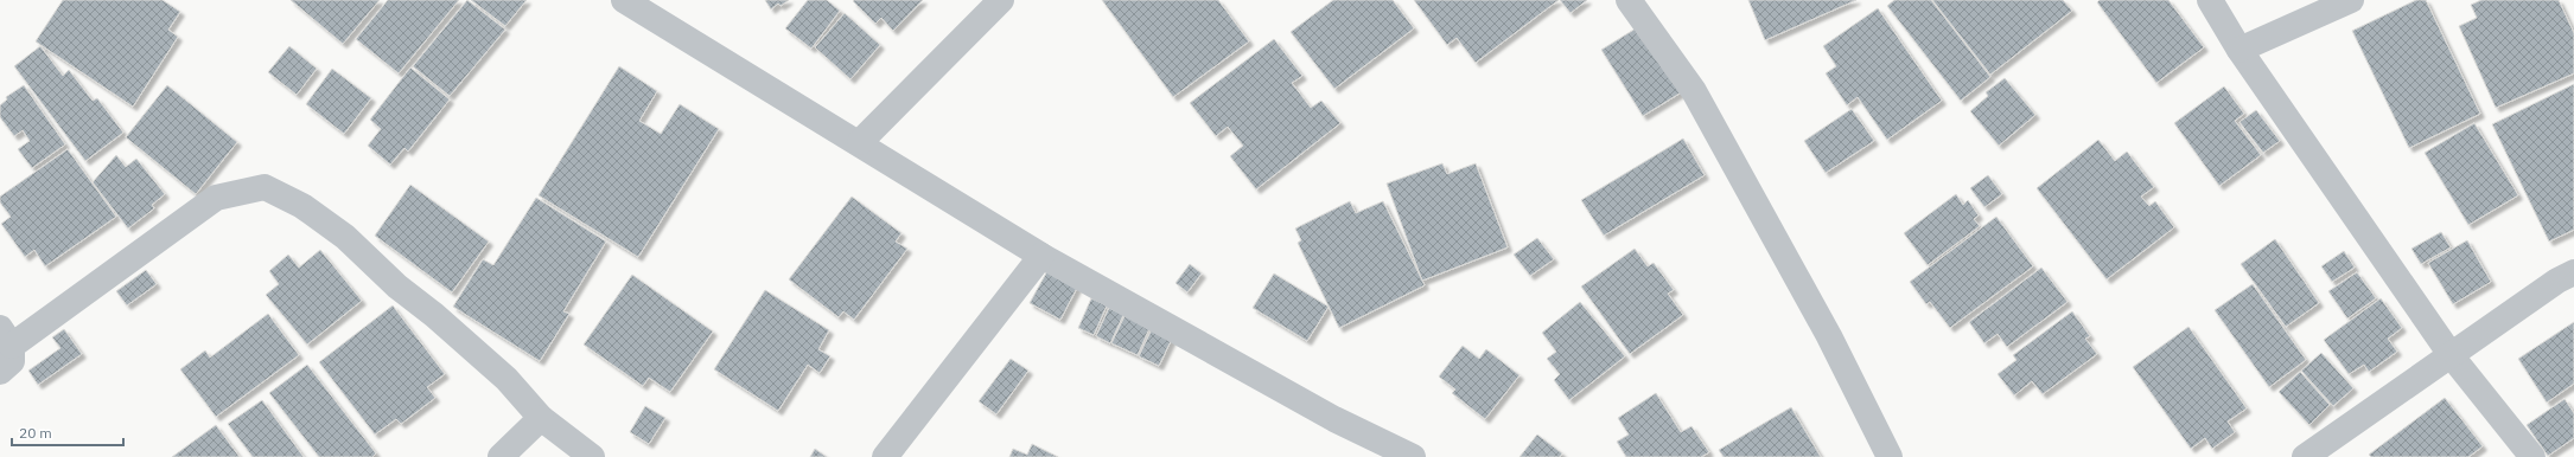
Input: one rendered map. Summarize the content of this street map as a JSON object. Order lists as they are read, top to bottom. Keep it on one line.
{"scale_bar":"20 m"}
